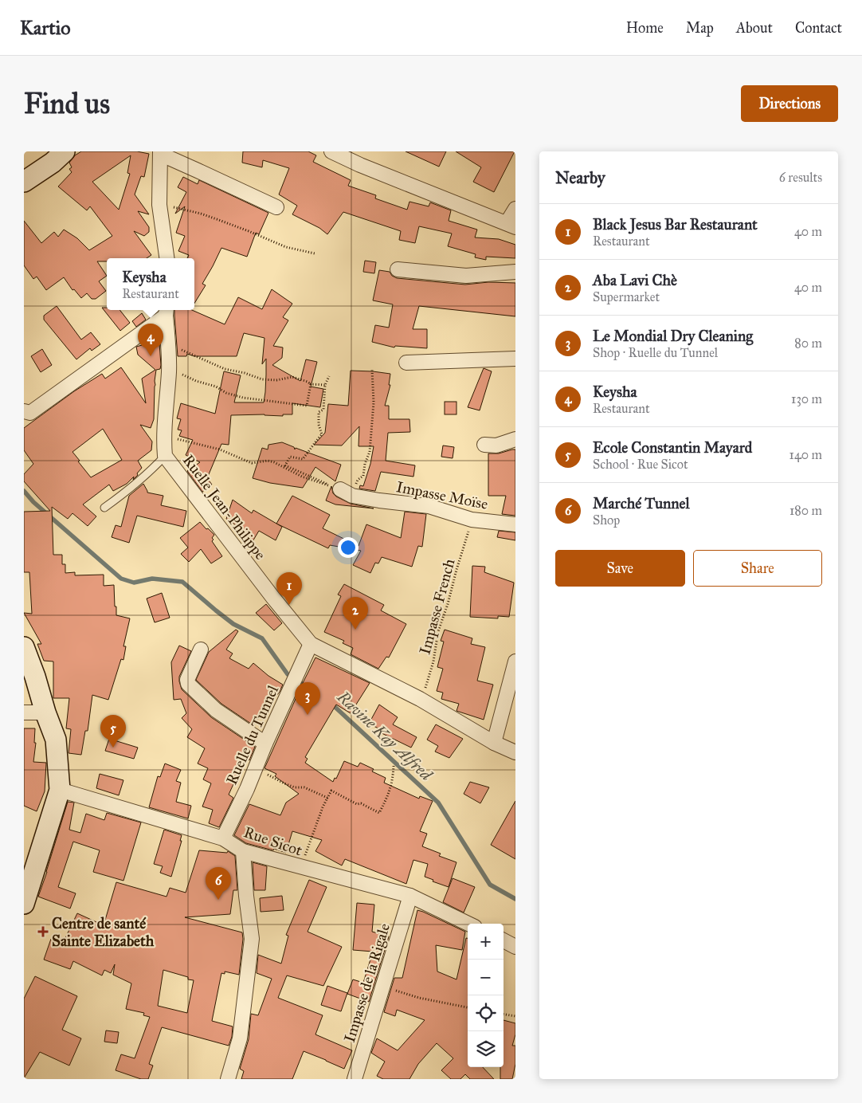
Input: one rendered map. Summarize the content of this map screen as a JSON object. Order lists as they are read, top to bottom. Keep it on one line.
{"streets":{"street":["Impasse Moïse","Ruelle Jean-Philippe","Ruelle du Tunnel","Rue Sicot","Impasse de la Rigale"],"path":["Impasse French"]},"crossings":[["Impasse Moïse","Impasse French"],["Ruelle Jean-Philippe","Impasse French"],["Ruelle Jean-Philippe","Ruelle du Tunnel"],["Ruelle du Tunnel","Rue Sicot"],["Rue Sicot","Impasse de la Rigale"]],"water":["Ravine Kay Alfred"],"places":{"health":["Centre de santé Sainte Elizabeth"]},"page":{"header":"Kartio","nav":["Home","Map","About","Contact"],"buttons":["Directions",["Save","Share"]],"title":"Find us","heading":["Nearby","6 results"],"list":[{"mark":"1","name":"Black Jesus Bar Restaurant","note":"Restaurant","value":"40 m"},{"mark":"2","name":"Aba Lavi Chè","note":"Supermarket","value":"40 m"},{"mark":"3","name":"Le Mondial Dry Cleaning","note":"Shop · Ruelle du Tunnel","value":"80 m"},{"mark":"4","name":"Keysha","note":"Restaurant","value":"130 m"},{"mark":"5","name":"Ecole Constantin Mayard","note":"School · Rue Sicot","value":"140 m"},{"mark":"6","name":"Marché Tunnel","note":"Shop","value":"180 m"}],"popup":["Keysha","Restaurant"],"pins":["4","1","2","3","5","6"],"map_buttons":["+","−"]}}
